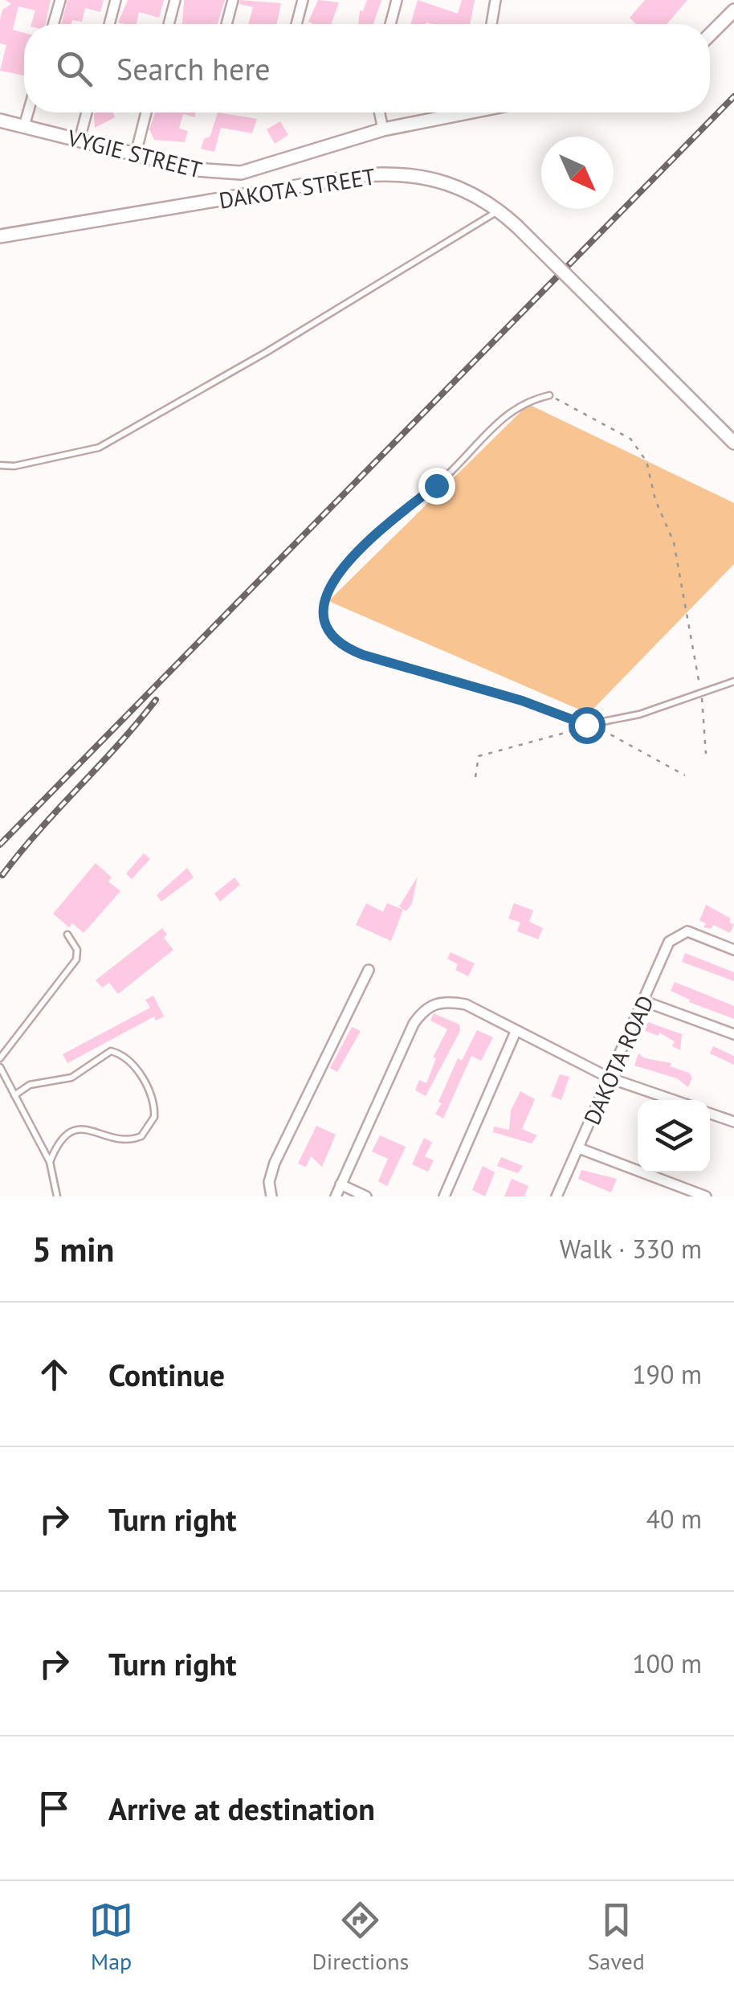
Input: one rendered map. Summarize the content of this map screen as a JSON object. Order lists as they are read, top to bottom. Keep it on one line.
{"streets":{"street":["VYGIE STREET","DAKOTA STREET","DAKOTA ROAD"]},"north":"bottom right","page":{"search":"Search here","heading":["5 min","Walk · 330 m"],"list":[["Continue","190 m"],["Turn right","40 m"],["Turn right","100 m"],"Arrive at destination"],"nav":["Map","Directions","Saved"]}}
